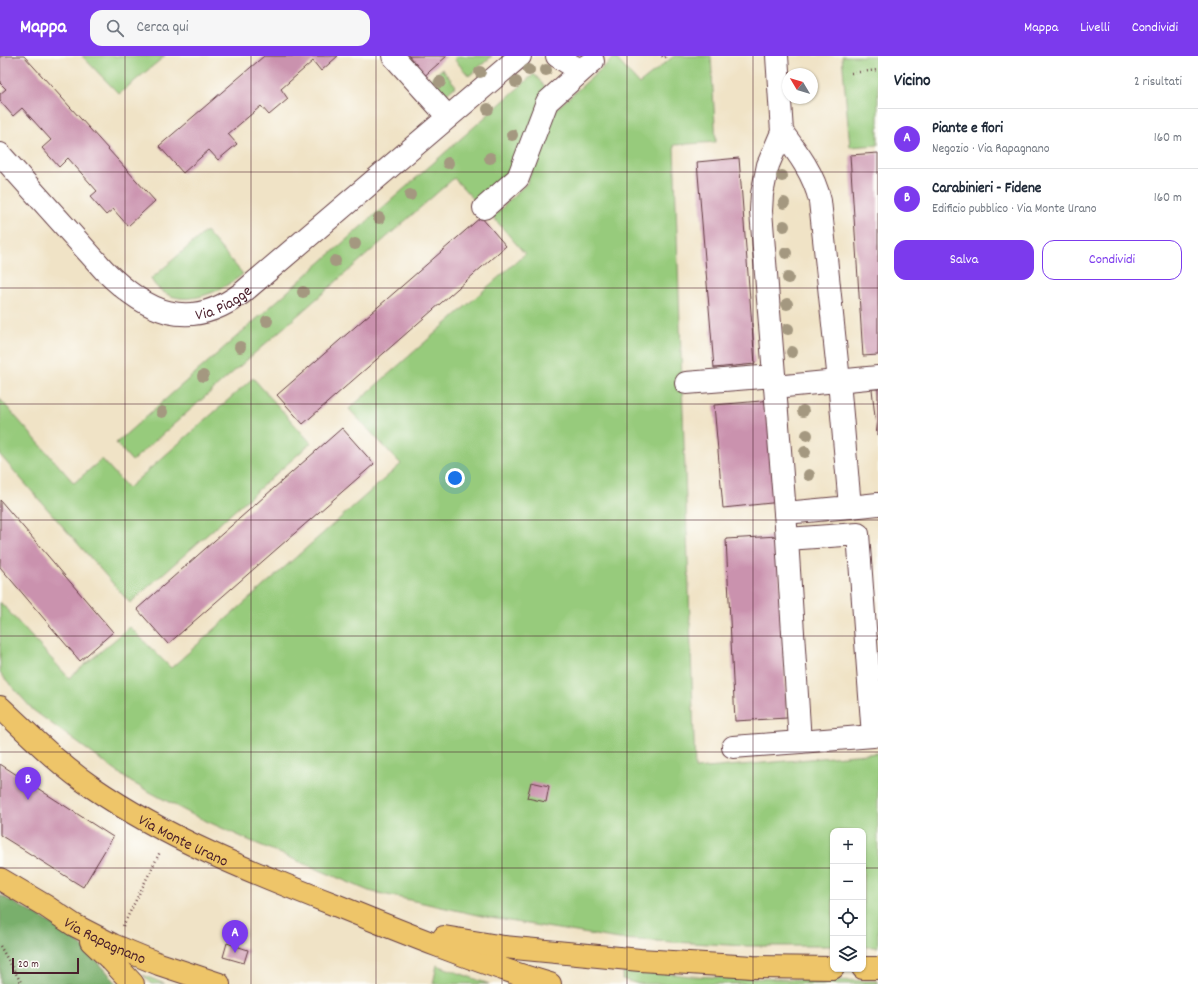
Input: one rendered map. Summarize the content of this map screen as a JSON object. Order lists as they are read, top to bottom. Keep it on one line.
{"streets":{"main road":["Via Monte Urano","Via Rapagnano"],"street":["Via Piagge"]},"scale_bar":"20 m","north":"top left","page":{"header":"Mappa","search":"Cerca qui","nav":["Mappa","Livelli","Condividi"],"heading":["Vicino","2 risultati"],"list":[{"mark":"A","name":"Piante e fiori","note":"Negozio · Via Rapagnano","value":"160 m"},{"mark":"B","name":"Carabinieri - Fidene","note":"Edificio pubblico · Via Monte Urano","value":"160 m"}],"buttons":["Salva","Condividi"],"pins":["B","A"],"map_buttons":["+","−"],"scale":"20 m"}}
